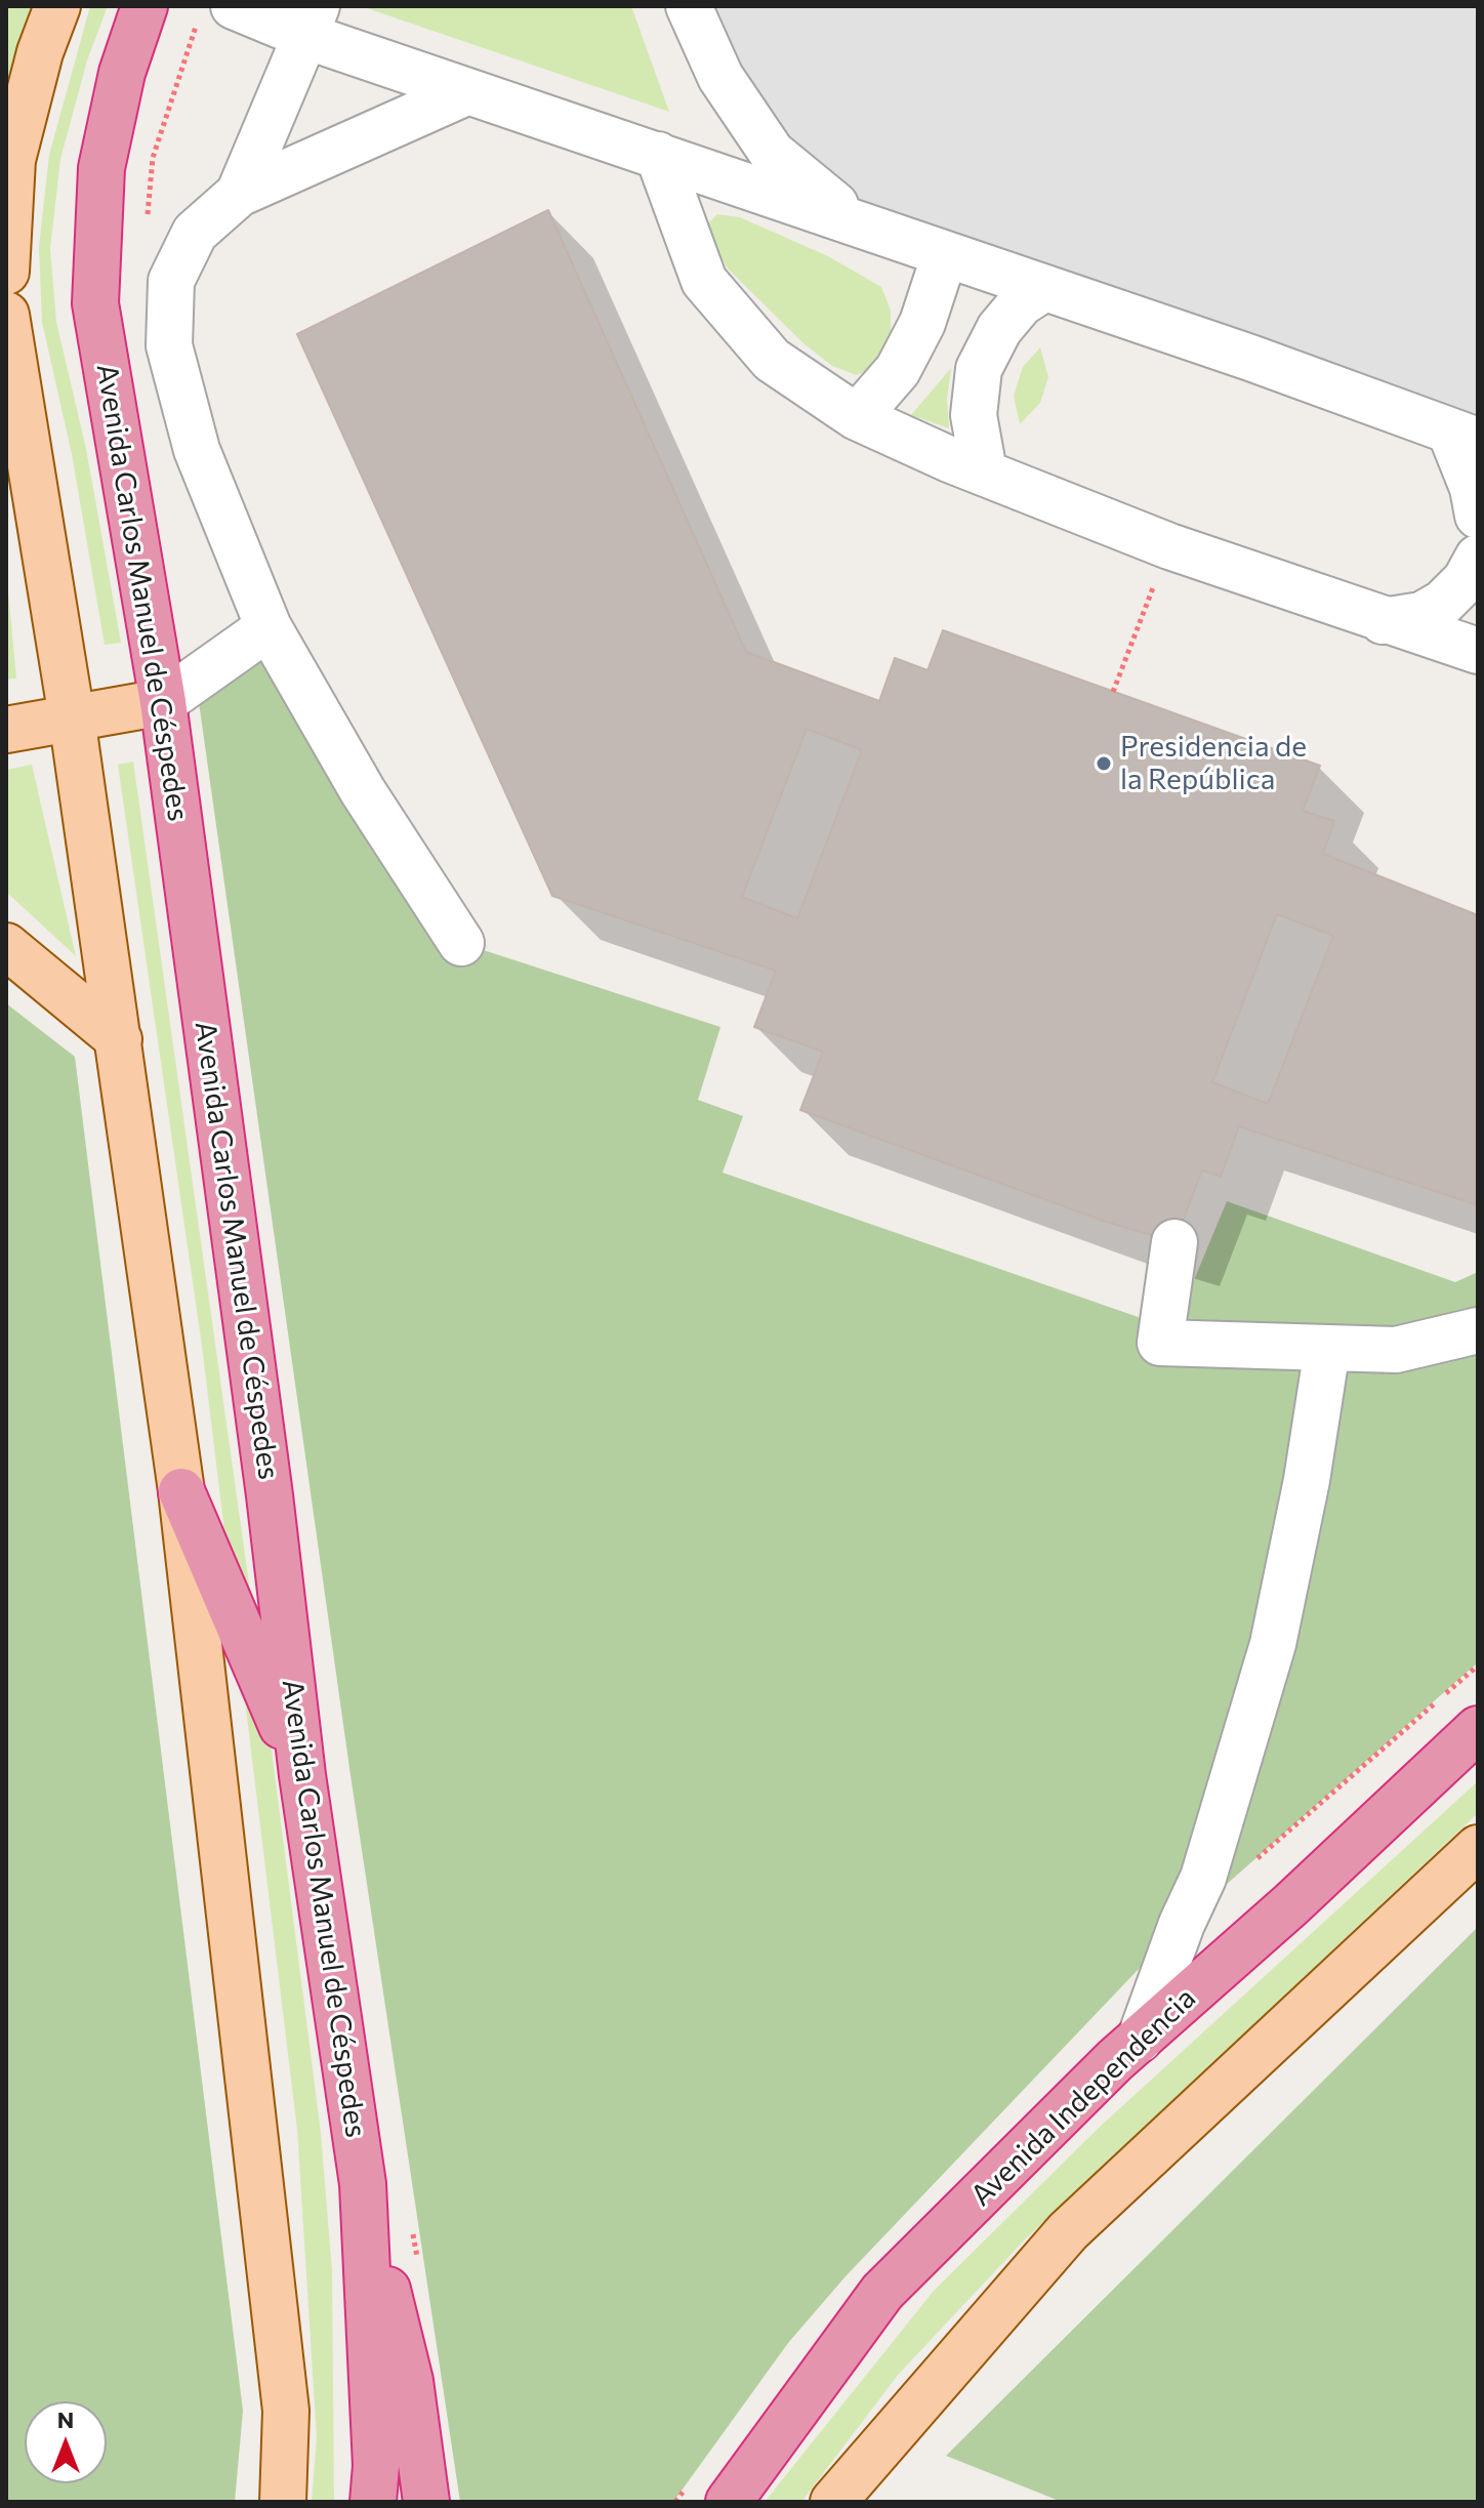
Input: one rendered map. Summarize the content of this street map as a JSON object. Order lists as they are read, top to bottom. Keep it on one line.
{"streets":{"highway":["Avenida Carlos Manuel de Céspedes","Avenida Independencia"]},"places":["Presidencia de la República"],"north":"top"}
